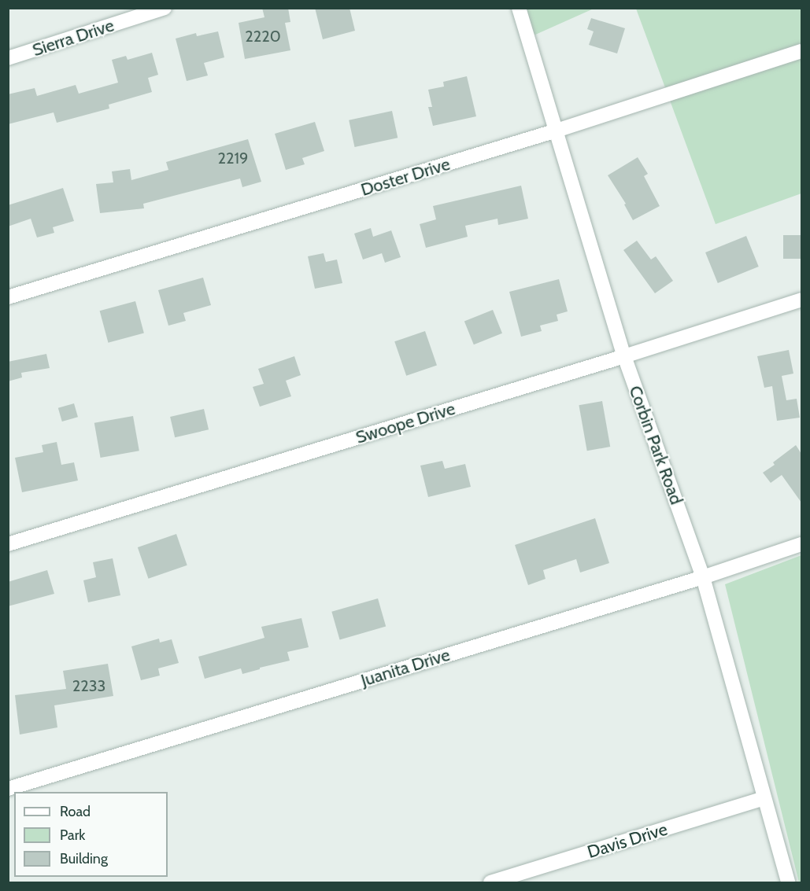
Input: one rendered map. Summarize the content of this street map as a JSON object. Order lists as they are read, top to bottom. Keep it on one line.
{"streets":{"street":["Sierra Drive","Doster Drive","Swoope Drive","Corbin Park Road","Juanita Drive","Davis Drive"]},"crossings":[["Doster Drive","Corbin Park Road"],["Swoope Drive","Corbin Park Road"],["Corbin Park Road","Juanita Drive"],["Corbin Park Road","Davis Drive"]],"house_numbers":["2220","2219","2233"],"legend":["Road","Park","Building"]}
